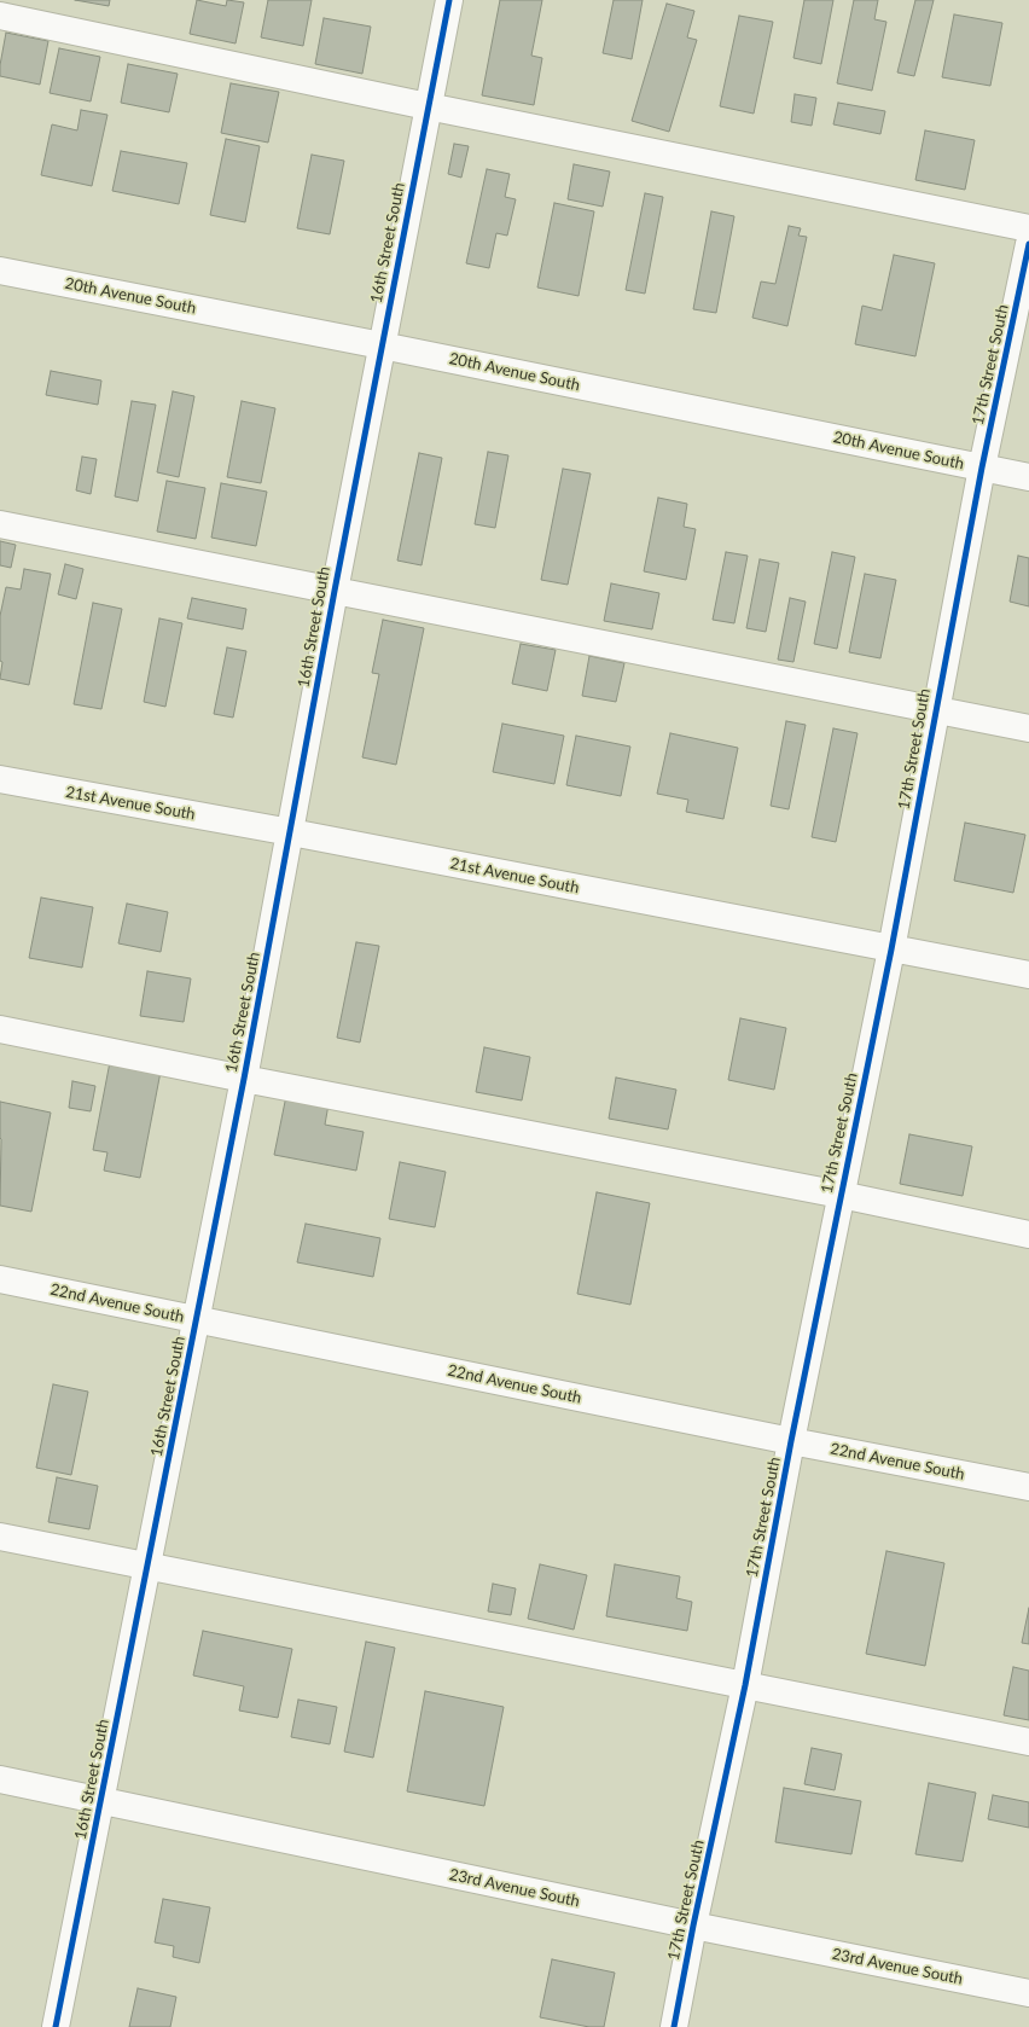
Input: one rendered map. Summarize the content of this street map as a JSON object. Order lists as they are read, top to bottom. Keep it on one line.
{"streets":{"street":["16th Street South","20th Avenue South","17th Street South","21st Avenue South","22nd Avenue South","23rd Avenue South"]},"crossings":[["16th Street South","20th Avenue South"],["16th Street South","21st Avenue South"],["16th Street South","22nd Avenue South"],["16th Street South","23rd Avenue South"],["20th Avenue South","17th Street South"],["17th Street South","21st Avenue South"],["17th Street South","22nd Avenue South"],["17th Street South","23rd Avenue South"]]}
